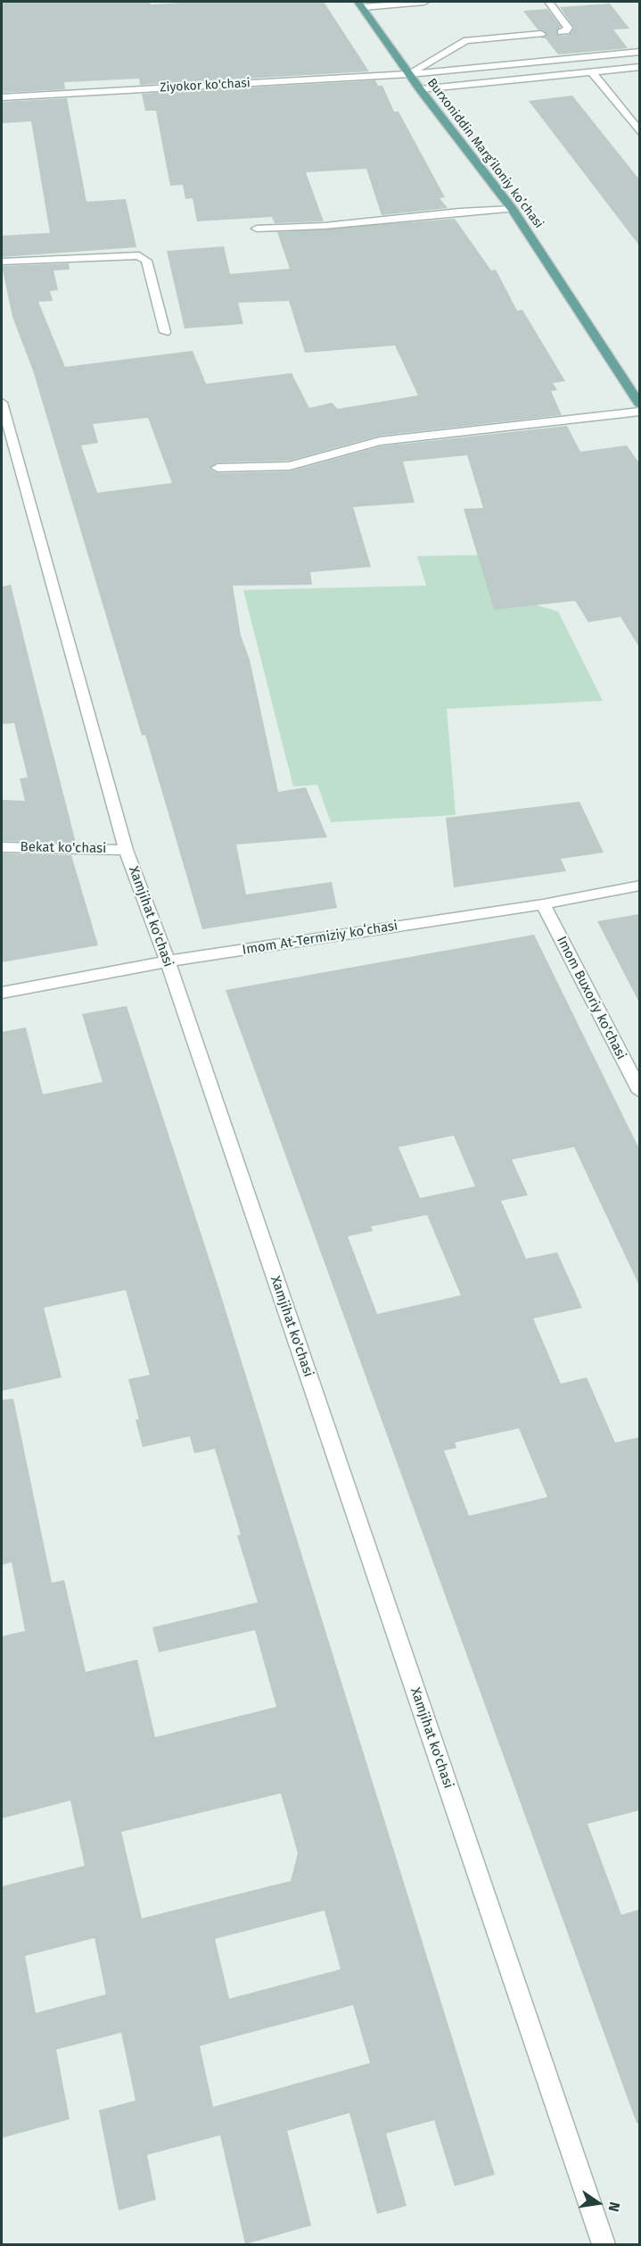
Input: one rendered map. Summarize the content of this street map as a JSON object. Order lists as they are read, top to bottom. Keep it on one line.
{"streets":{"main road":["Burxoniddin Marg’iloniy ko’chasi"],"street":["Ziyokor ko'chasi","Bekat ko'chasi","Xamjihat ko'chasi","Imom At-Termiziy koʻchasi","Imom Buxoriy ko'chasi"]},"crossings":[["Ziyokor ko'chasi","Burxoniddin Marg’iloniy ko’chasi"],["Bekat ko'chasi","Xamjihat ko'chasi"],["Xamjihat ko'chasi","Imom At-Termiziy koʻchasi"],["Imom At-Termiziy koʻchasi","Imom Buxoriy ko'chasi"]],"north":"right"}
